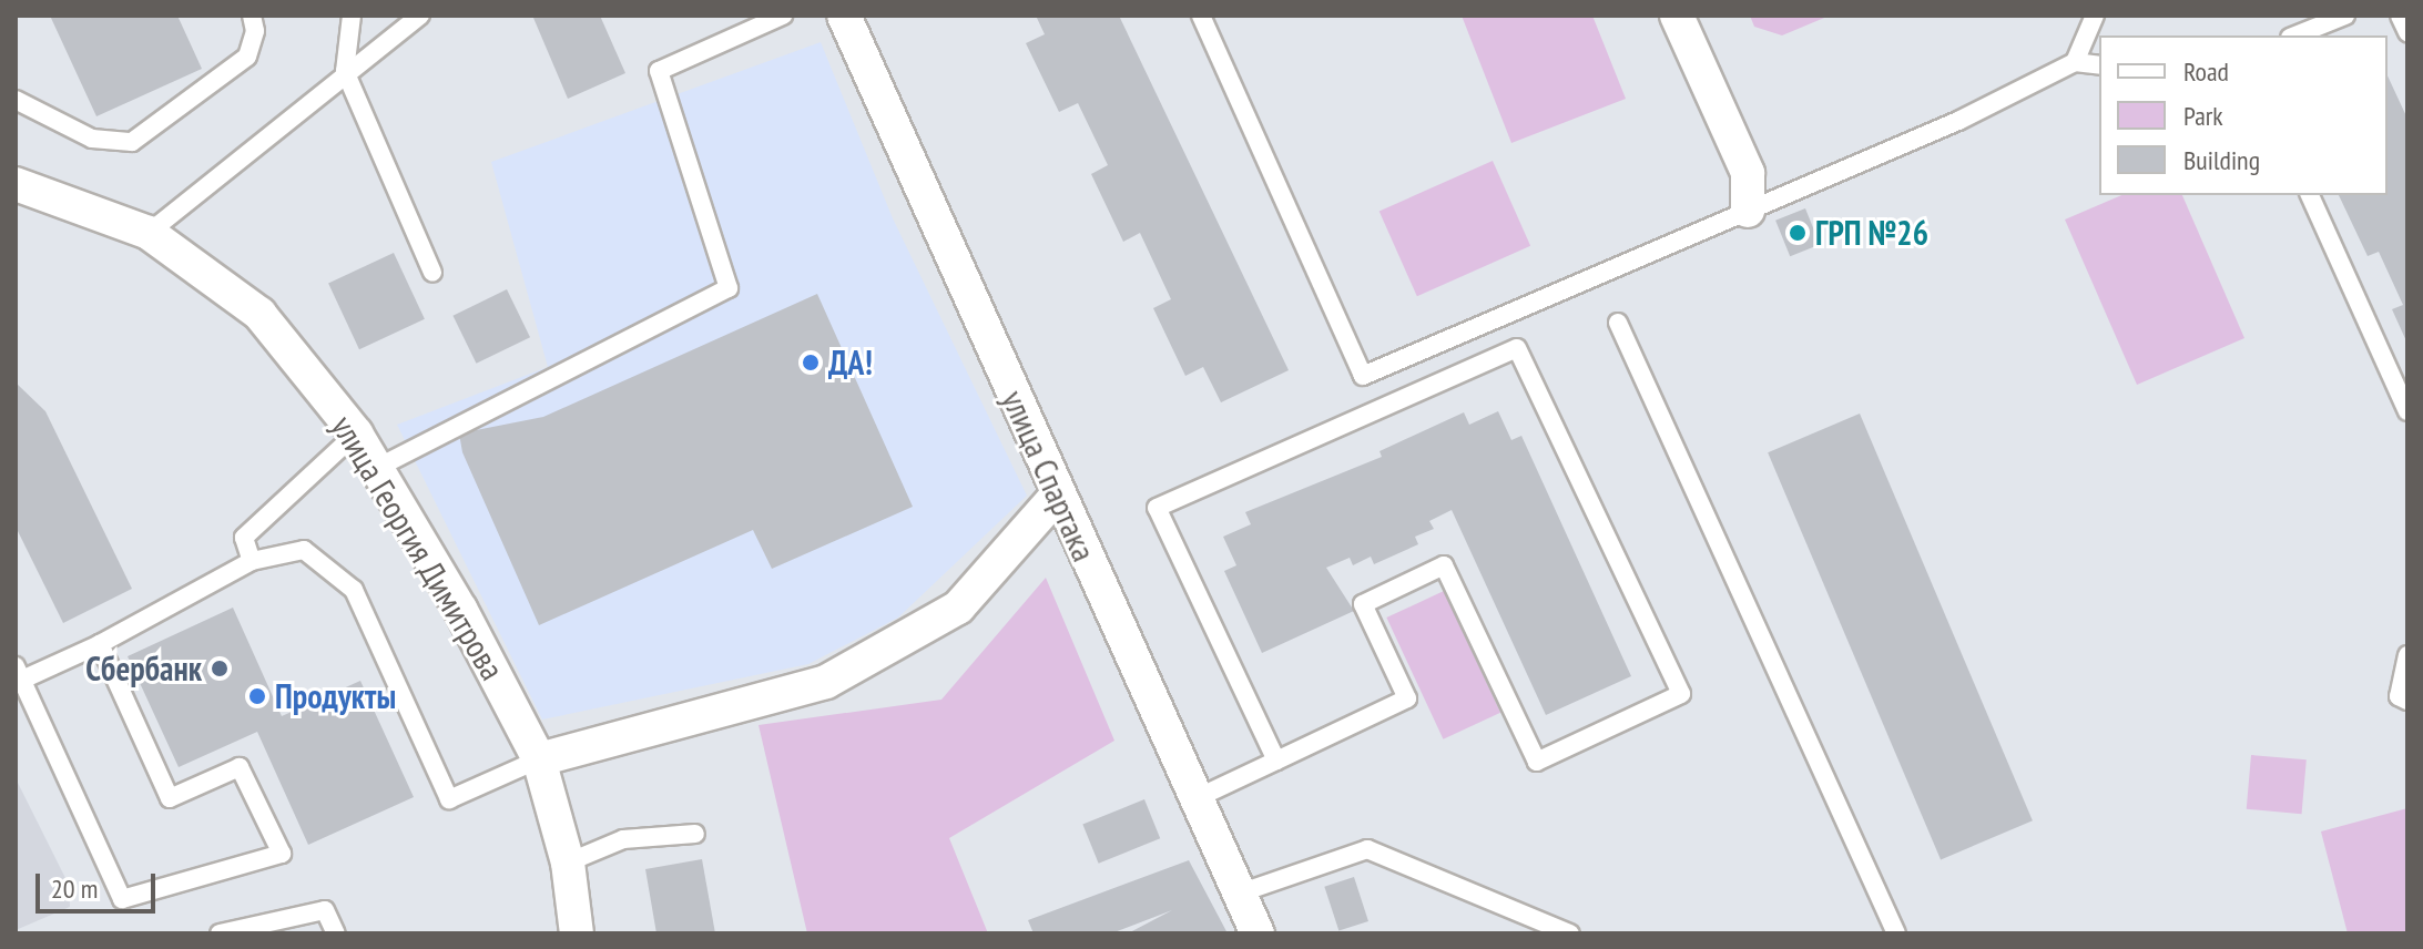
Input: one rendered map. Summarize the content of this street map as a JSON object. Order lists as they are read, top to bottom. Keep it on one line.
{"streets":{"street":["улица Спартака","улица Георгия Димитрова"]},"places":["ГРП №26","ДА!","Сбербанк","Продукты"],"legend":["Road","Park","Building"],"scale_bar":"20 m"}
